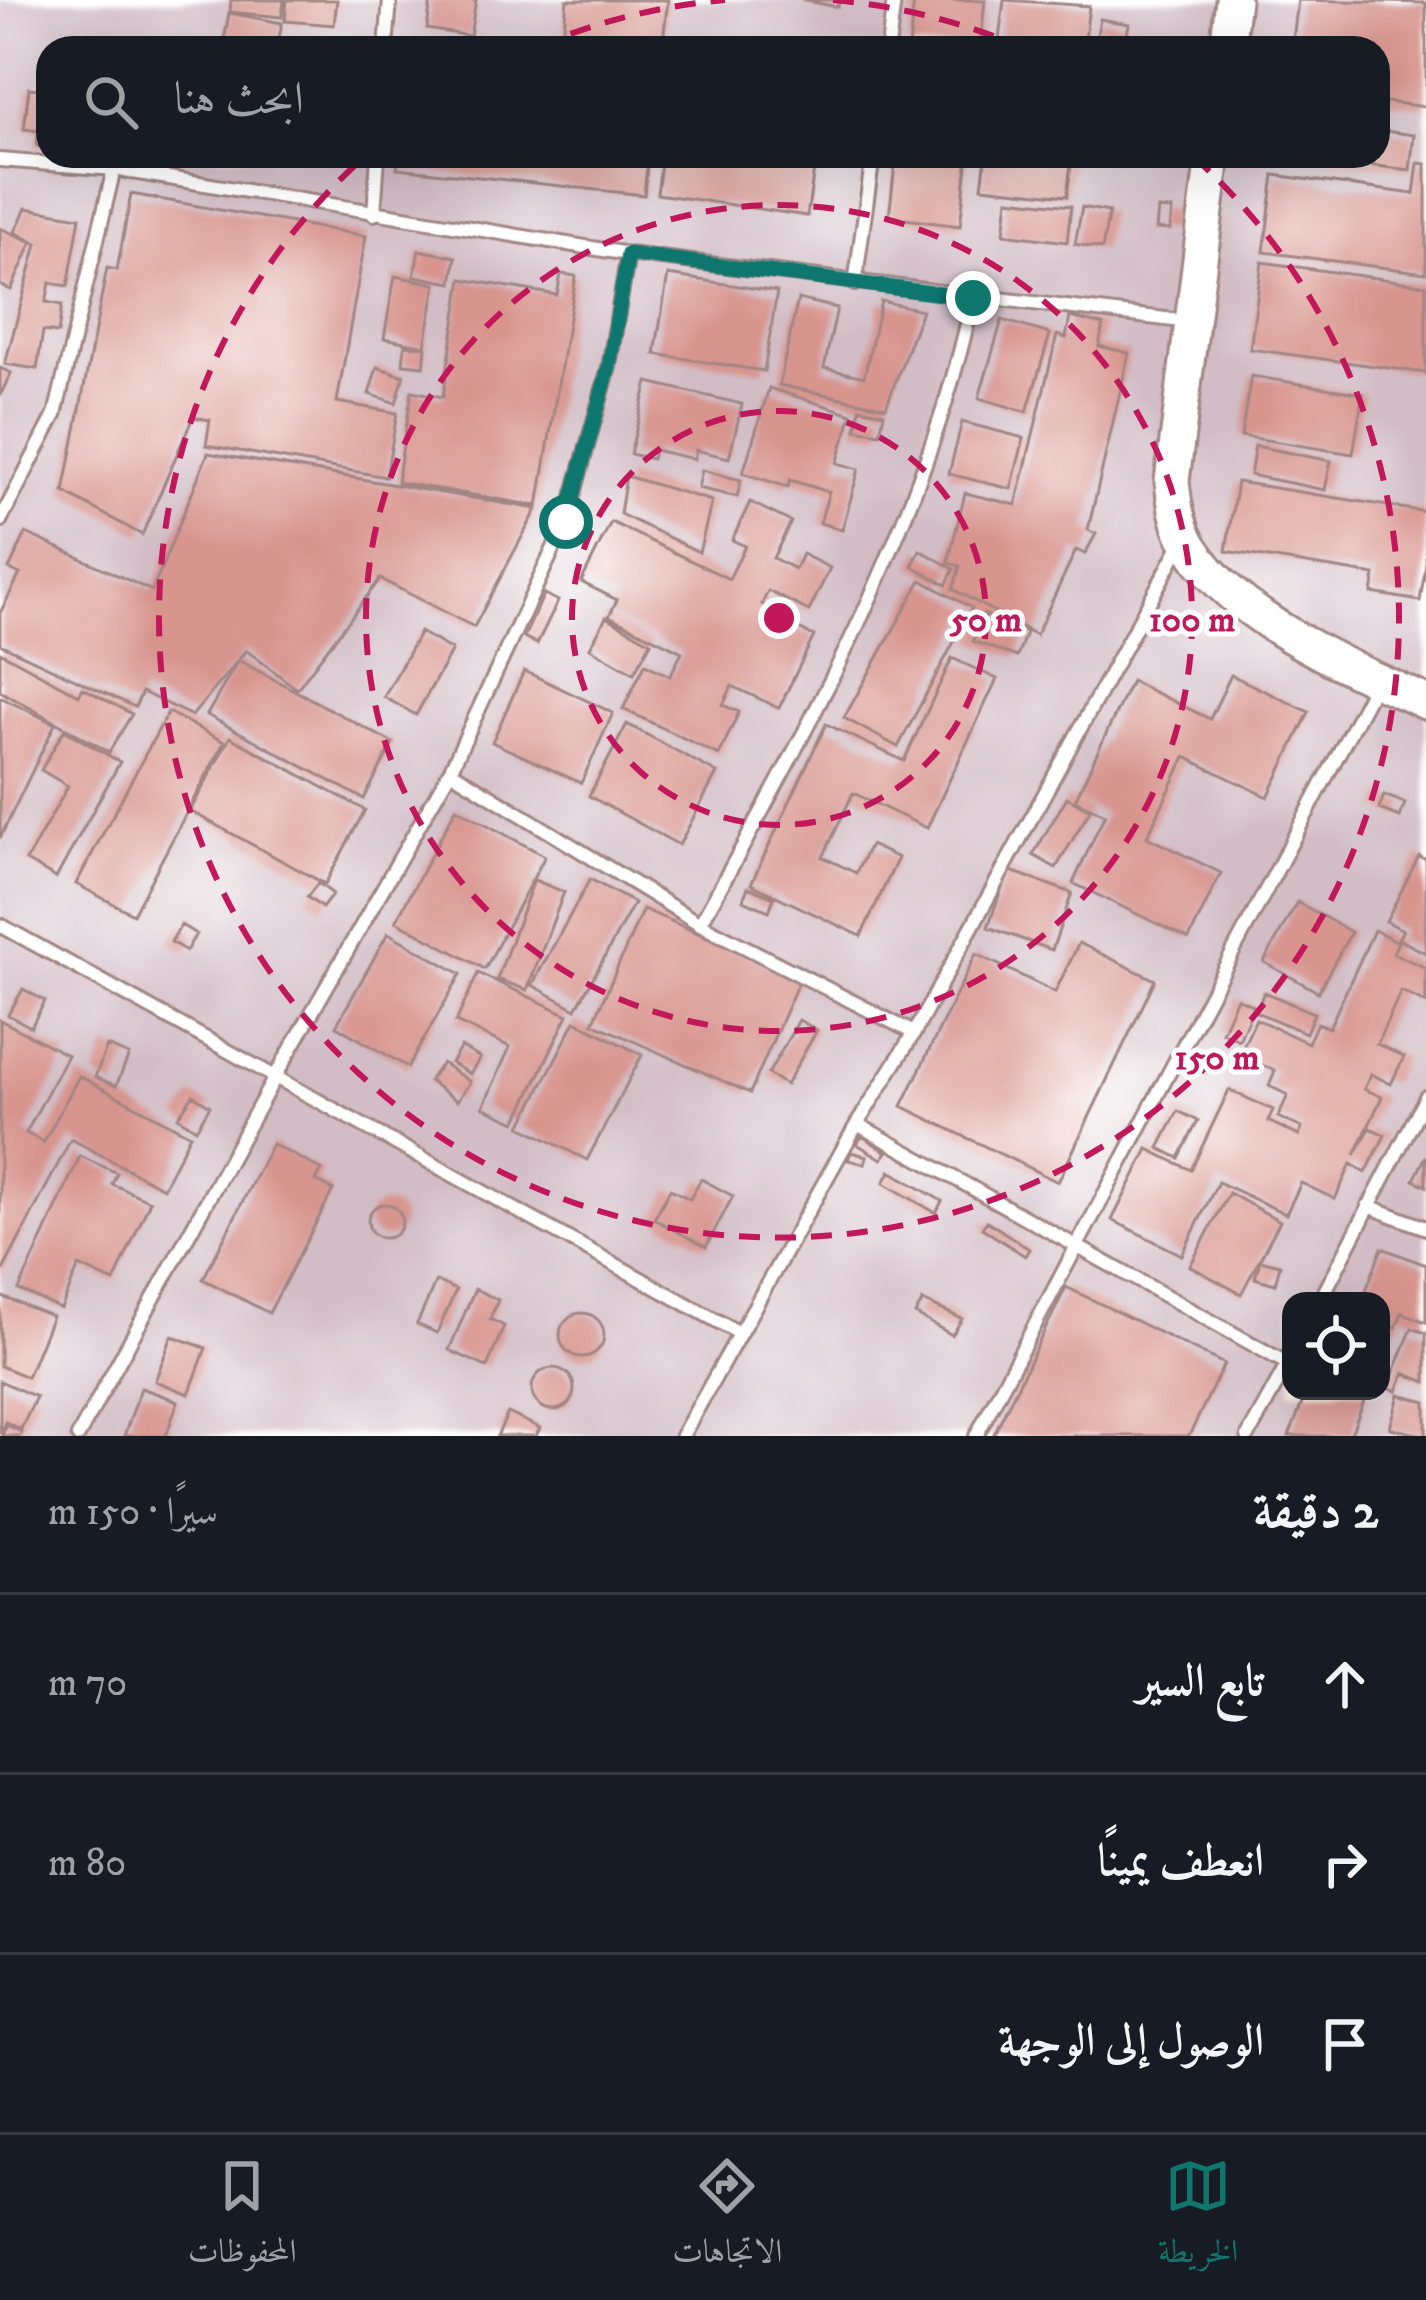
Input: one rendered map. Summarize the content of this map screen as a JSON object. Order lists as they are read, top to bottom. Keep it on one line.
{"page":{"search":"ابحث هنا","heading":["2 دقيقة","سيرًا · 150 m"],"list":[["تابع السير","70 m"],["انعطف يمينًا","80 m"],"الوصول إلى الوجهة"],"nav":["الخريطة","الاتجاهات","المحفوظات"]},"rings":["50 m","100 m","150 m"]}
